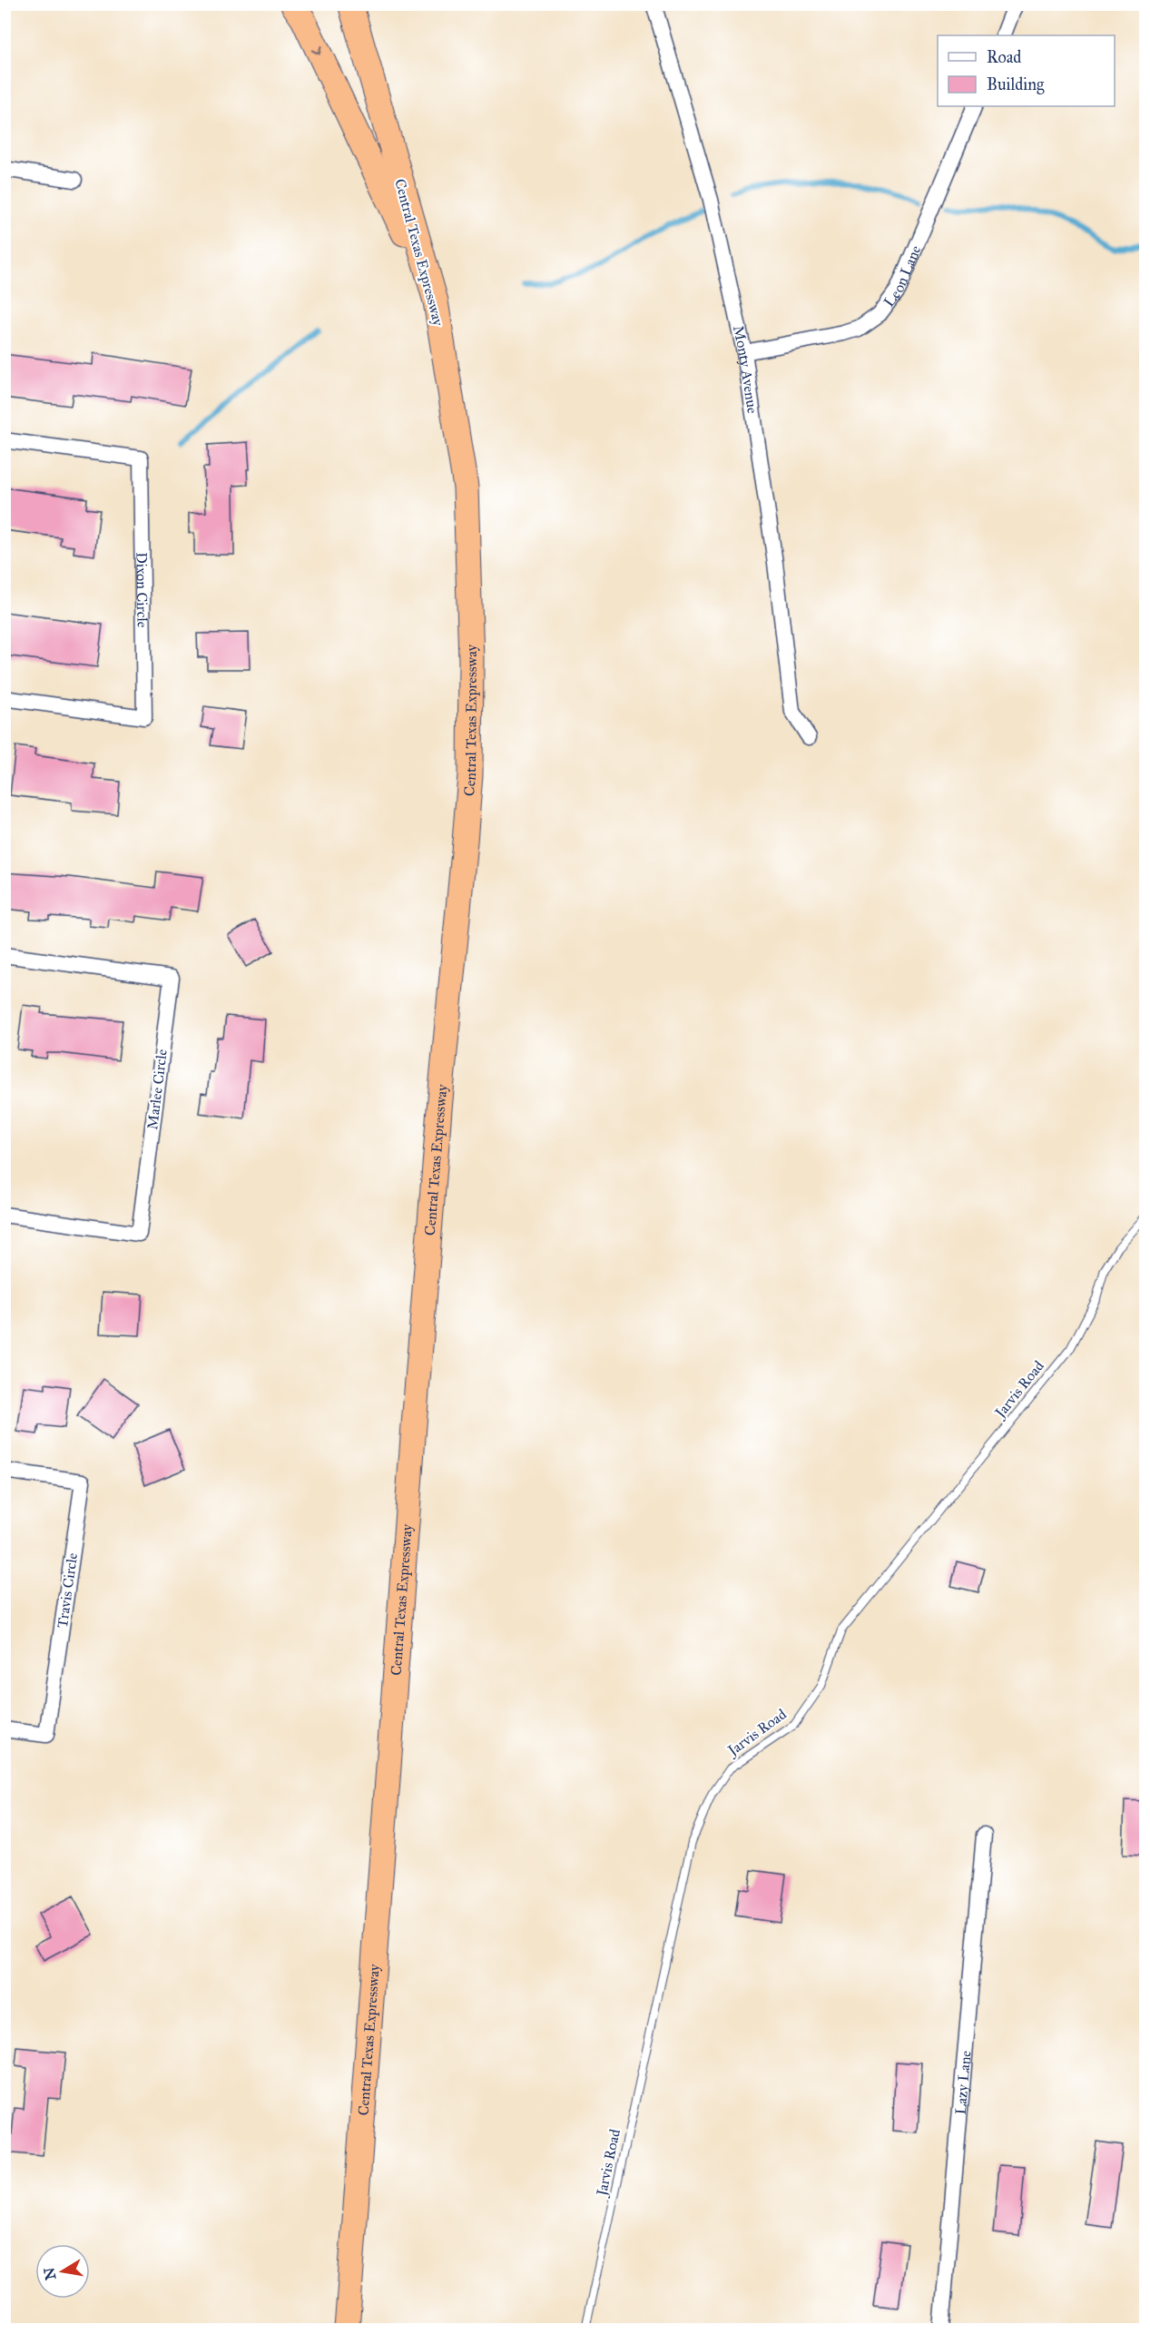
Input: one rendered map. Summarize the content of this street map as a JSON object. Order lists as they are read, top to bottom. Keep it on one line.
{"streets":{"highway":["Central Texas Expressway"],"street":["Leon Lane","Monty Avenue","Dixon Circle","Marlee Circle","Travis Circle","Lazy Lane"],"lane":["Jarvis Road"]},"crossings":[["Leon Lane","Monty Avenue"]],"legend":["Road","Building"],"north":"left"}
